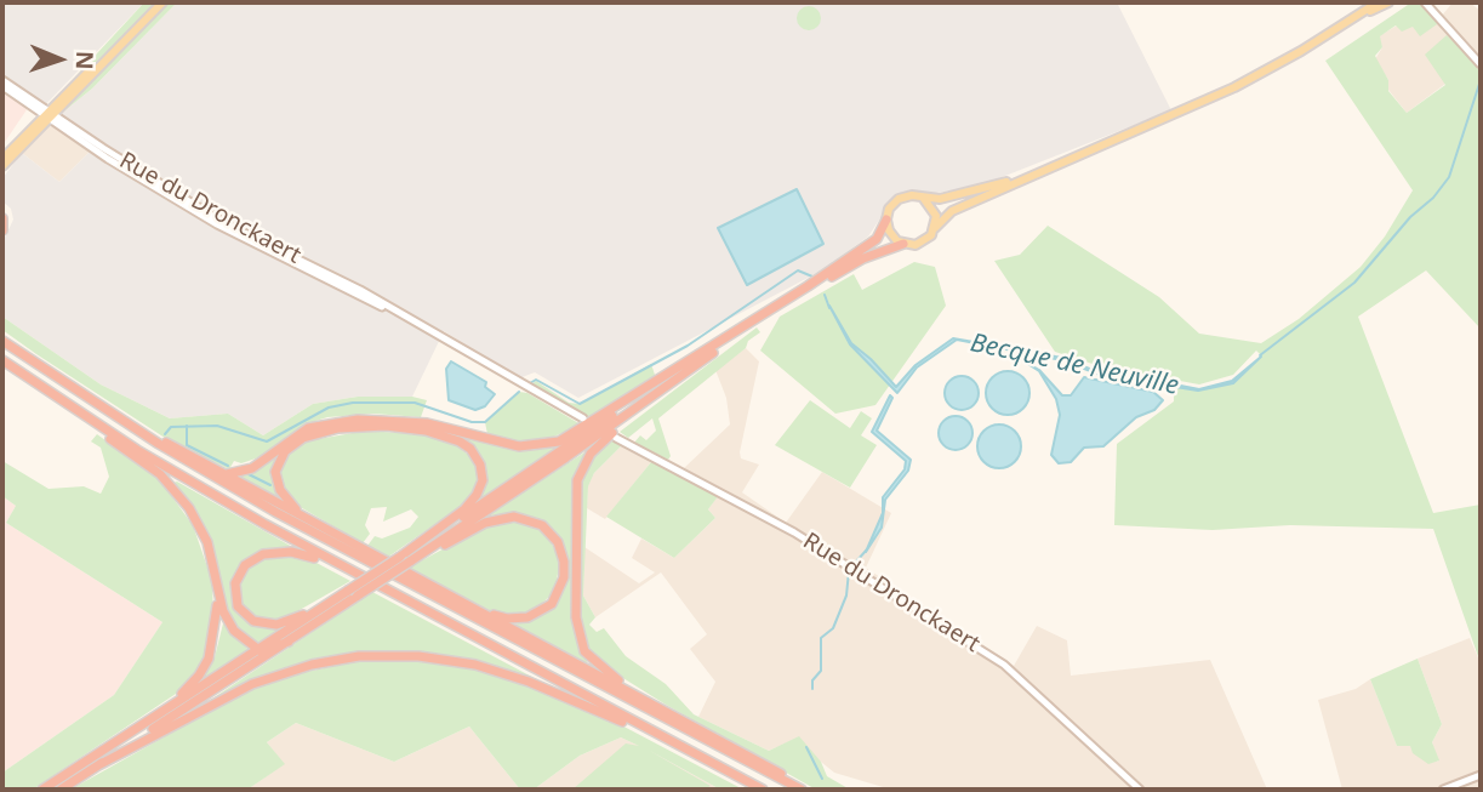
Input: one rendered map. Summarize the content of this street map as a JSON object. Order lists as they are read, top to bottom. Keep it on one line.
{"streets":{"main road":["Rue du Dronckaert"]},"water":["Becque de Neuville"],"north":"right"}
